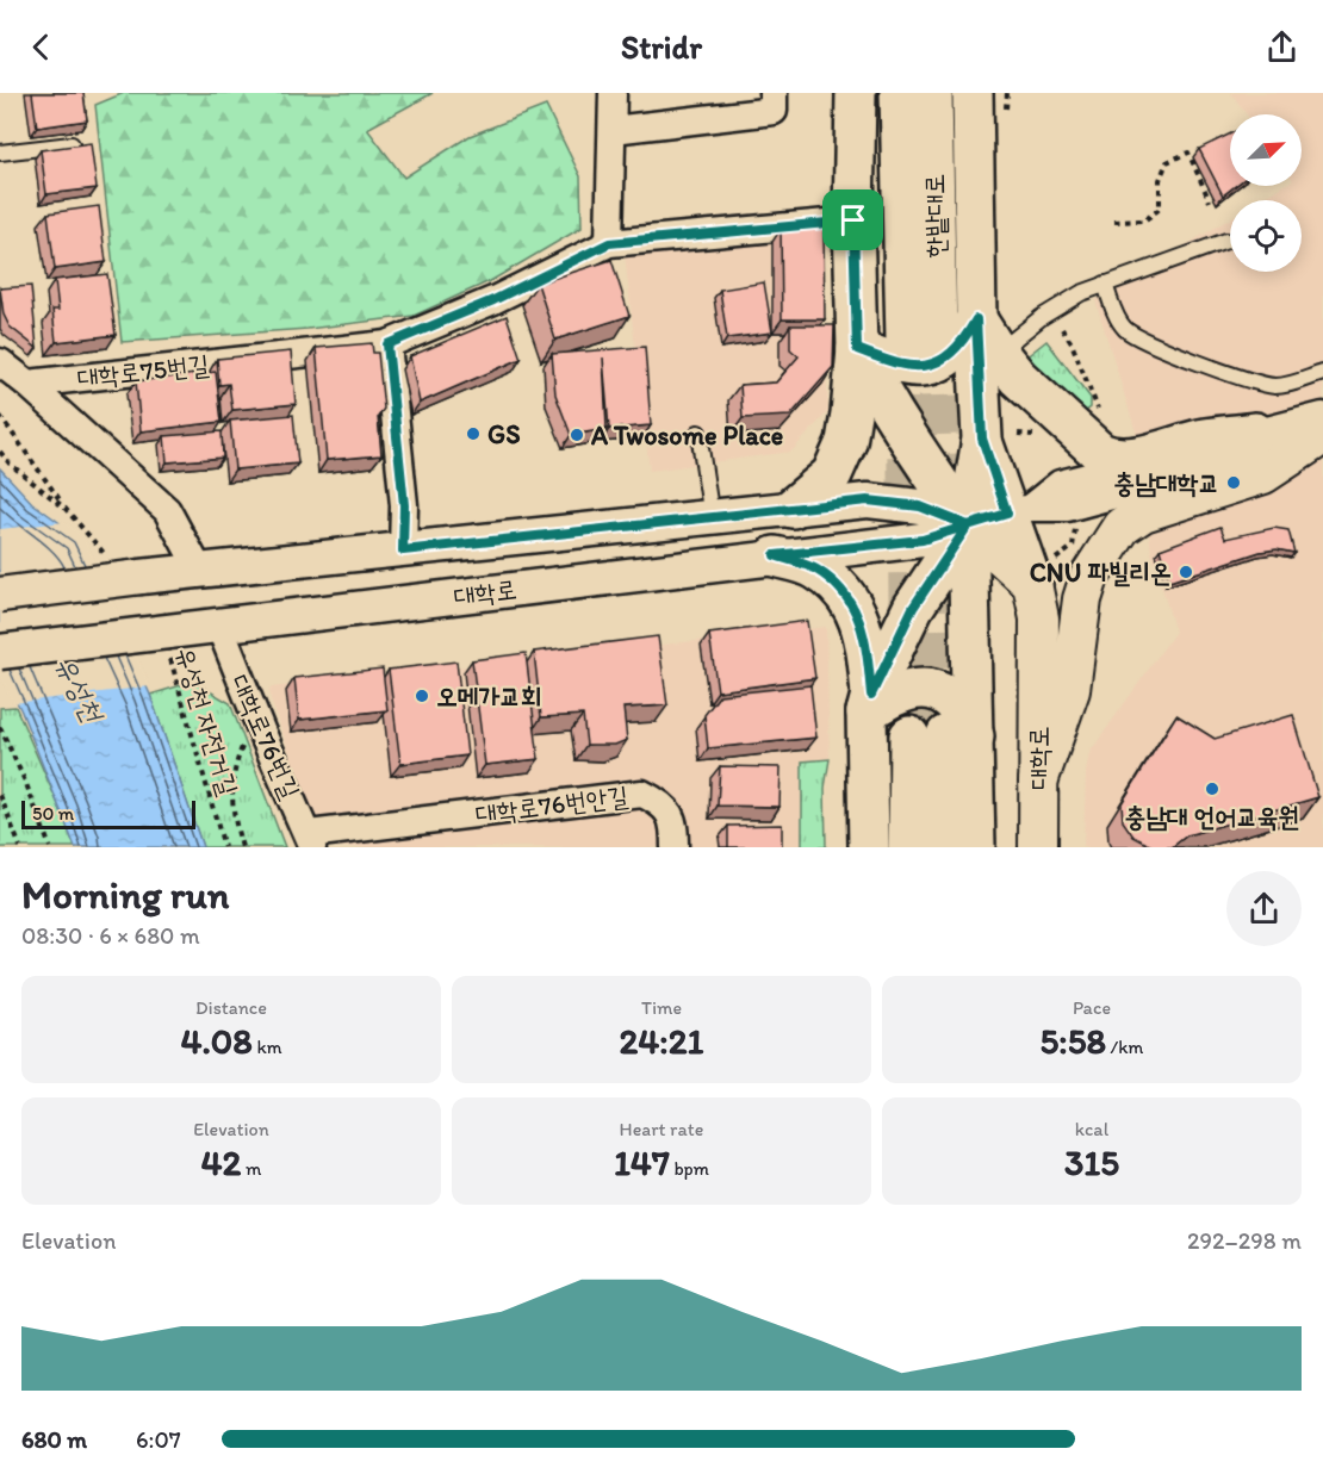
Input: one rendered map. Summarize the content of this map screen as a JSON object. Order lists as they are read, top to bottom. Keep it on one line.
{"streets":{"main road":["한밭대로","대학로"],"street":["대학로75번길","대학로76번길","대학로76번안길"],"path":["유성천 자전거길"]},"crossings":[["대학로75번길","대학로"],["대학로","유성천 자전거길"],["대학로","대학로76번길"],["유성천 자전거길","대학로76번길"],["대학로76번길","대학로76번안길"]],"water":["유성천"],"places":["GS","A Twosome Place","충남대학교","CNU 파빌리온","오메가교회","충남대 언어교육원"],"scale_bar":"50 m","north":"top right","page":{"header":"Stridr","scale":"50 m","heading":["Morning run","08:30 · 6 × 680 m"],"stats":[["Distance","4.08 km"],["Time","24:21"],["Pace","5:58 /km"],["Elevation","42 m"],["Heart rate","147 bpm"],["kcal","315"]],"chart":["Elevation","292–298 m"],"list":[{"name":"680 m","note":"6:07"}]}}
